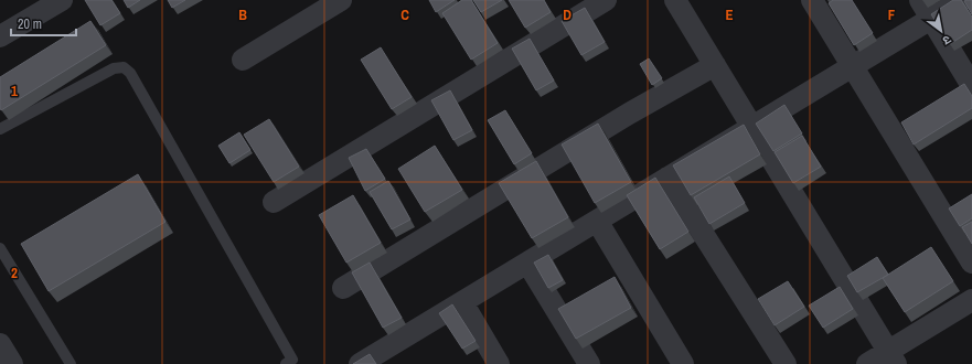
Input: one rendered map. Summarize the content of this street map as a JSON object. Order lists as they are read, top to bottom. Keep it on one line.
{"scale_bar":"20 m","north":"bottom right","grid":{"columns":["B","C","D","E","F"],"rows":["1","2"]}}
